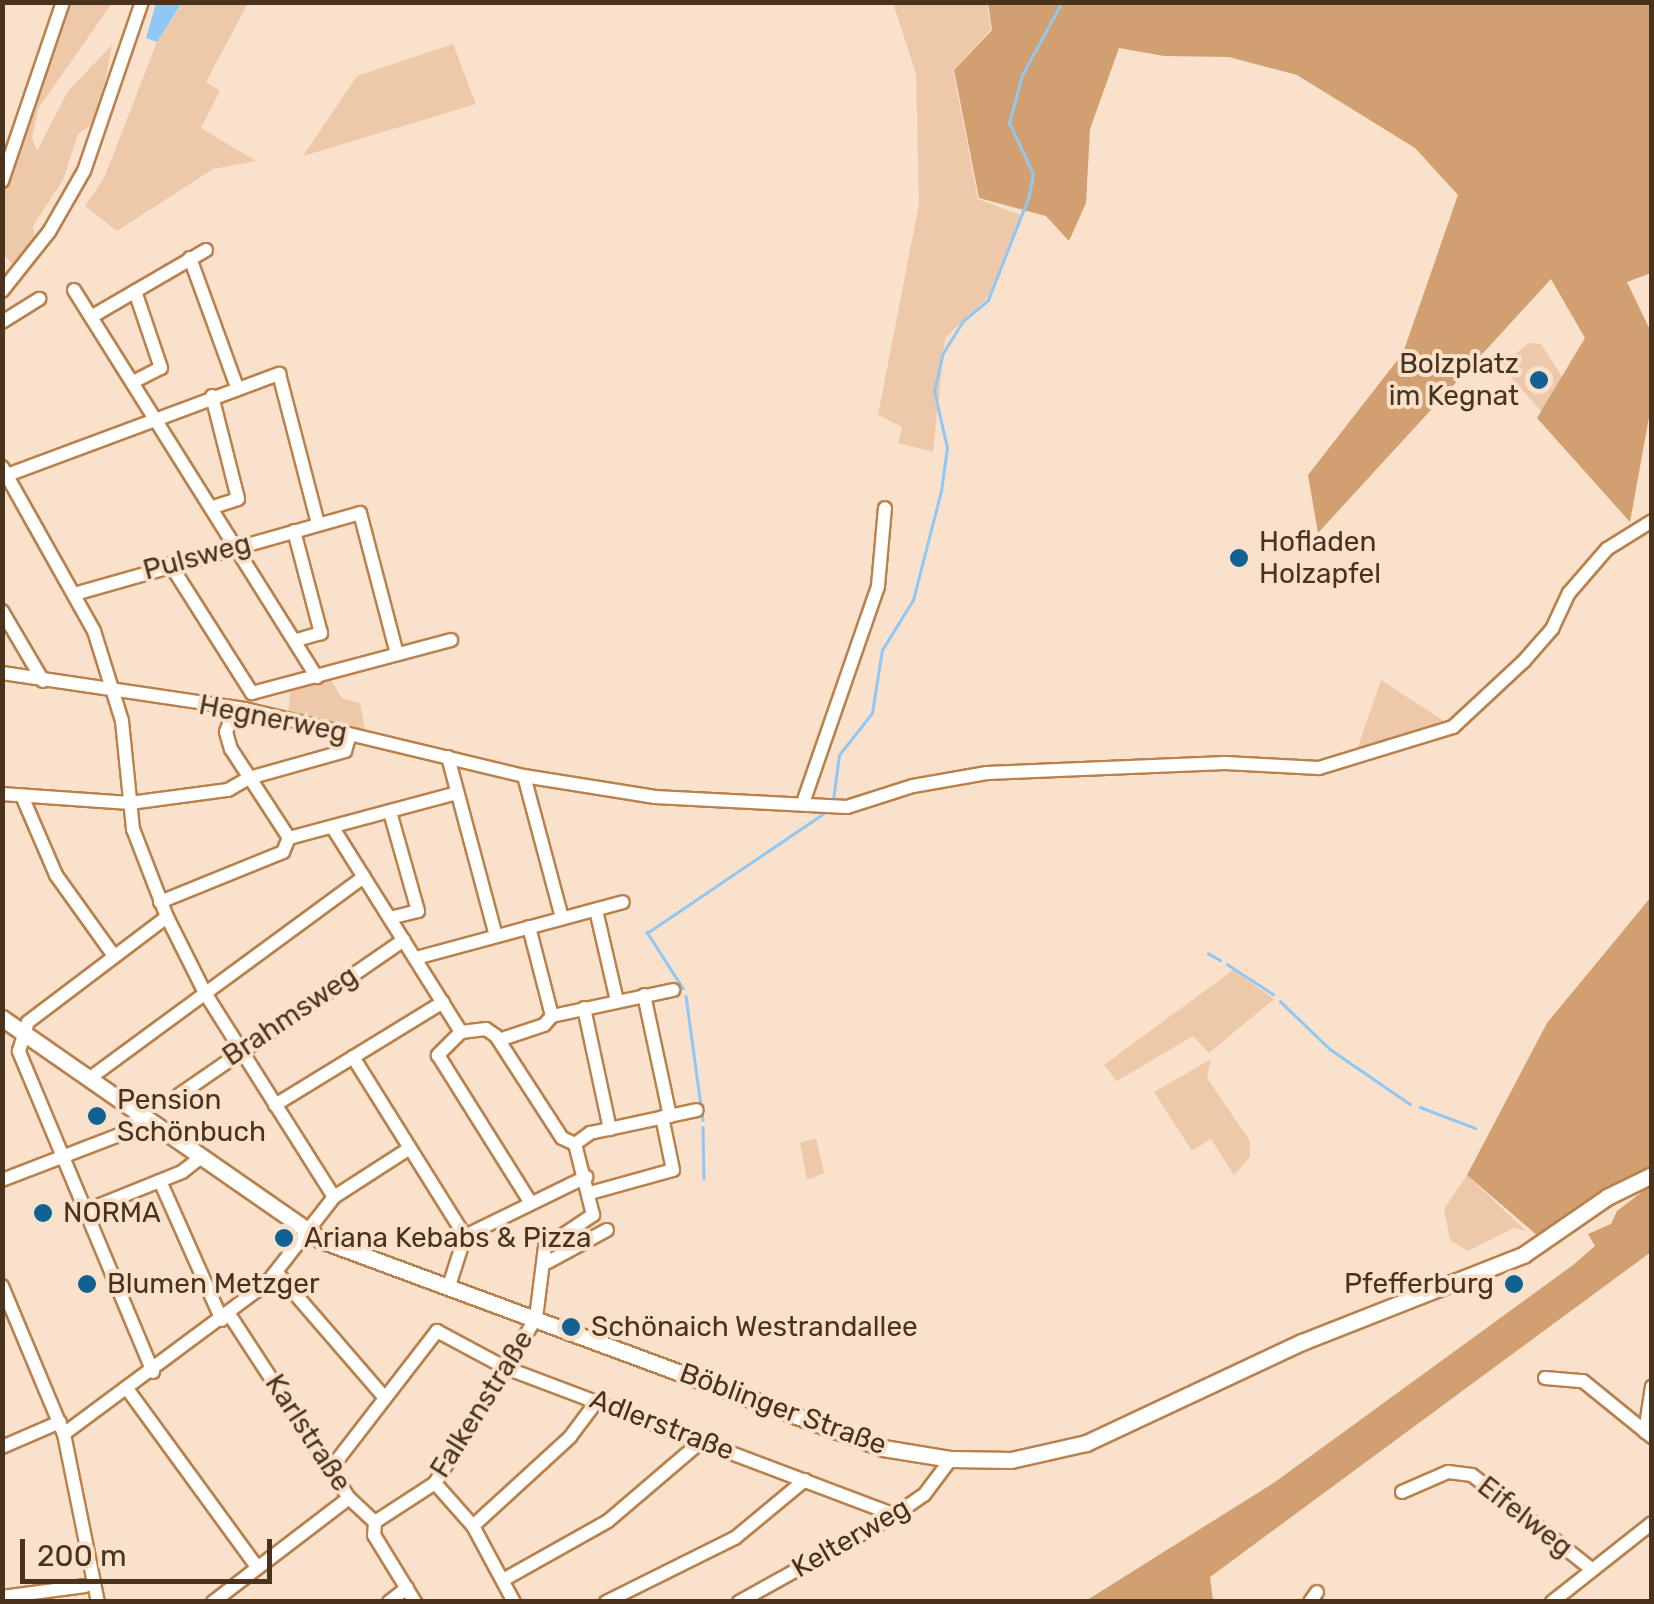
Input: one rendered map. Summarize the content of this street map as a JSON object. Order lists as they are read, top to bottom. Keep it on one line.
{"streets":{"main road":["Böblinger Straße"],"street":["Pulsweg","Hegnerweg","Brahmsweg","Falkenstraße","Adlerstraße","Karlstraße","Eifelweg","Kelterweg"]},"crossings":[["Falkenstraße","Böblinger Straße"],["Falkenstraße","Adlerstraße"],["Falkenstraße","Karlstraße"],["Böblinger Straße","Kelterweg"],["Adlerstraße","Kelterweg"]],"places":["Bolzplatz im Kegnat","Hofladen Holzapfel","Pension Schönbuch","NORMA","Ariana Kebabs & Pizza","Blumen Metzger","Pfefferburg","Schönaich Westrandallee"],"scale_bar":"200 m"}
